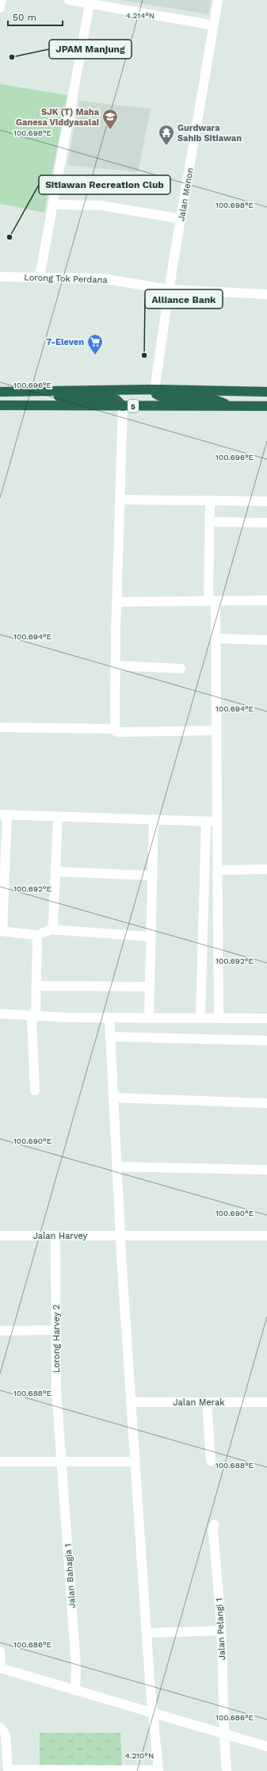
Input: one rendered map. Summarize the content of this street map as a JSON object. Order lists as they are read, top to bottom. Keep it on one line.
{"streets":{"highway":["5"],"street":["Jalan Menon","Lorong Tok Perdana","Jalan Harvey","Lorong Harvey 2","Jalan Merak","Jalan Bahagia 1","Jalan Pelangi 1"]},"crossings":[["Jalan Menon","Lorong Tok Perdana"],["Jalan Menon","5"],["Jalan Harvey","Lorong Harvey 2"],["Lorong Harvey 2","Jalan Bahagia 1"]],"places":{"other":["JPAM Manjung","Sitiawan Recreation Club","Alliance Bank"],"school or university":["SJK (T) Maha Ganesa Viddyasalai"],"temple":["Gurdwara Sahib Sitiawan"],"supermarket":["7-Eleven"]},"scale_bar":"50 m","coordinates":["4.214°N","100.698°E","100.696°E","100.694°E","100.692°E","100.690°E","100.688°E","100.686°E","4.210°N"]}
